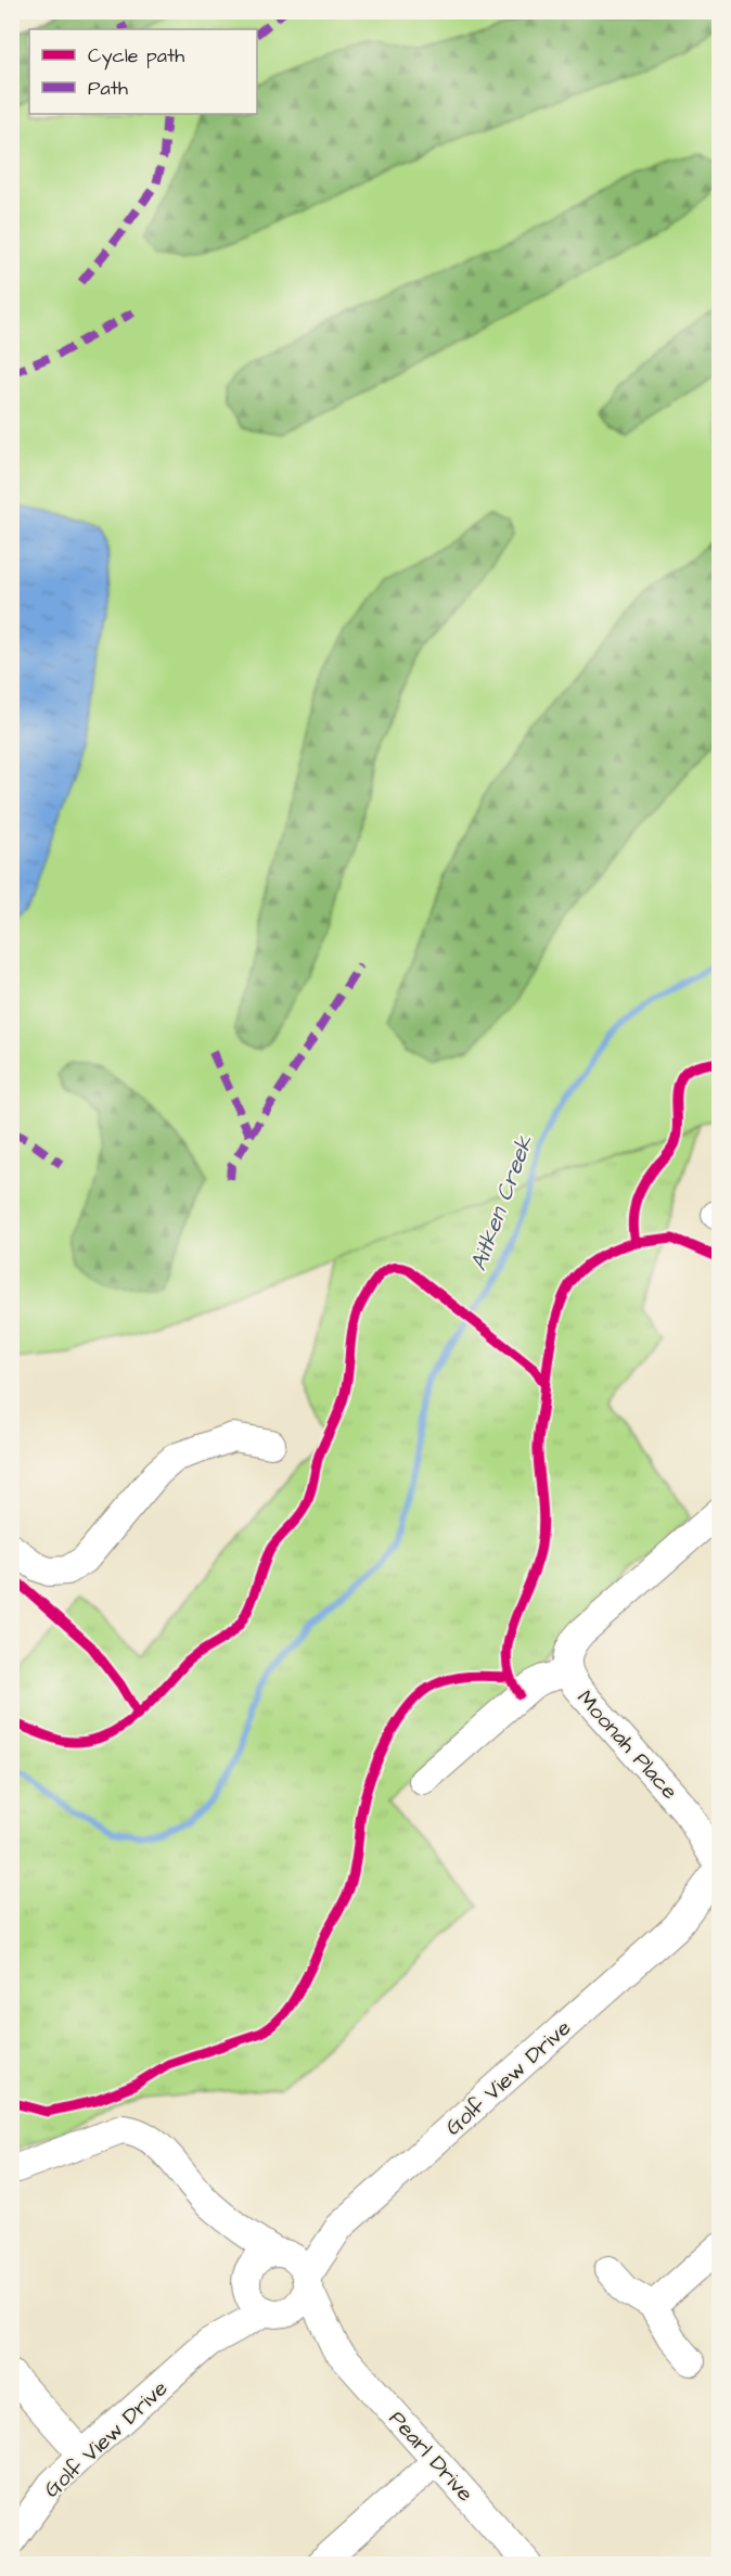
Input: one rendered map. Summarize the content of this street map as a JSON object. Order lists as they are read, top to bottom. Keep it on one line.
{"streets":{"street":["Moonah Place","Golf View Drive","Pearl Drive"]},"crossings":[["Moonah Place","Golf View Drive"],["Golf View Drive","Pearl Drive"]],"water":["Aitken Creek"],"legend":["Cycle path","Path"]}
